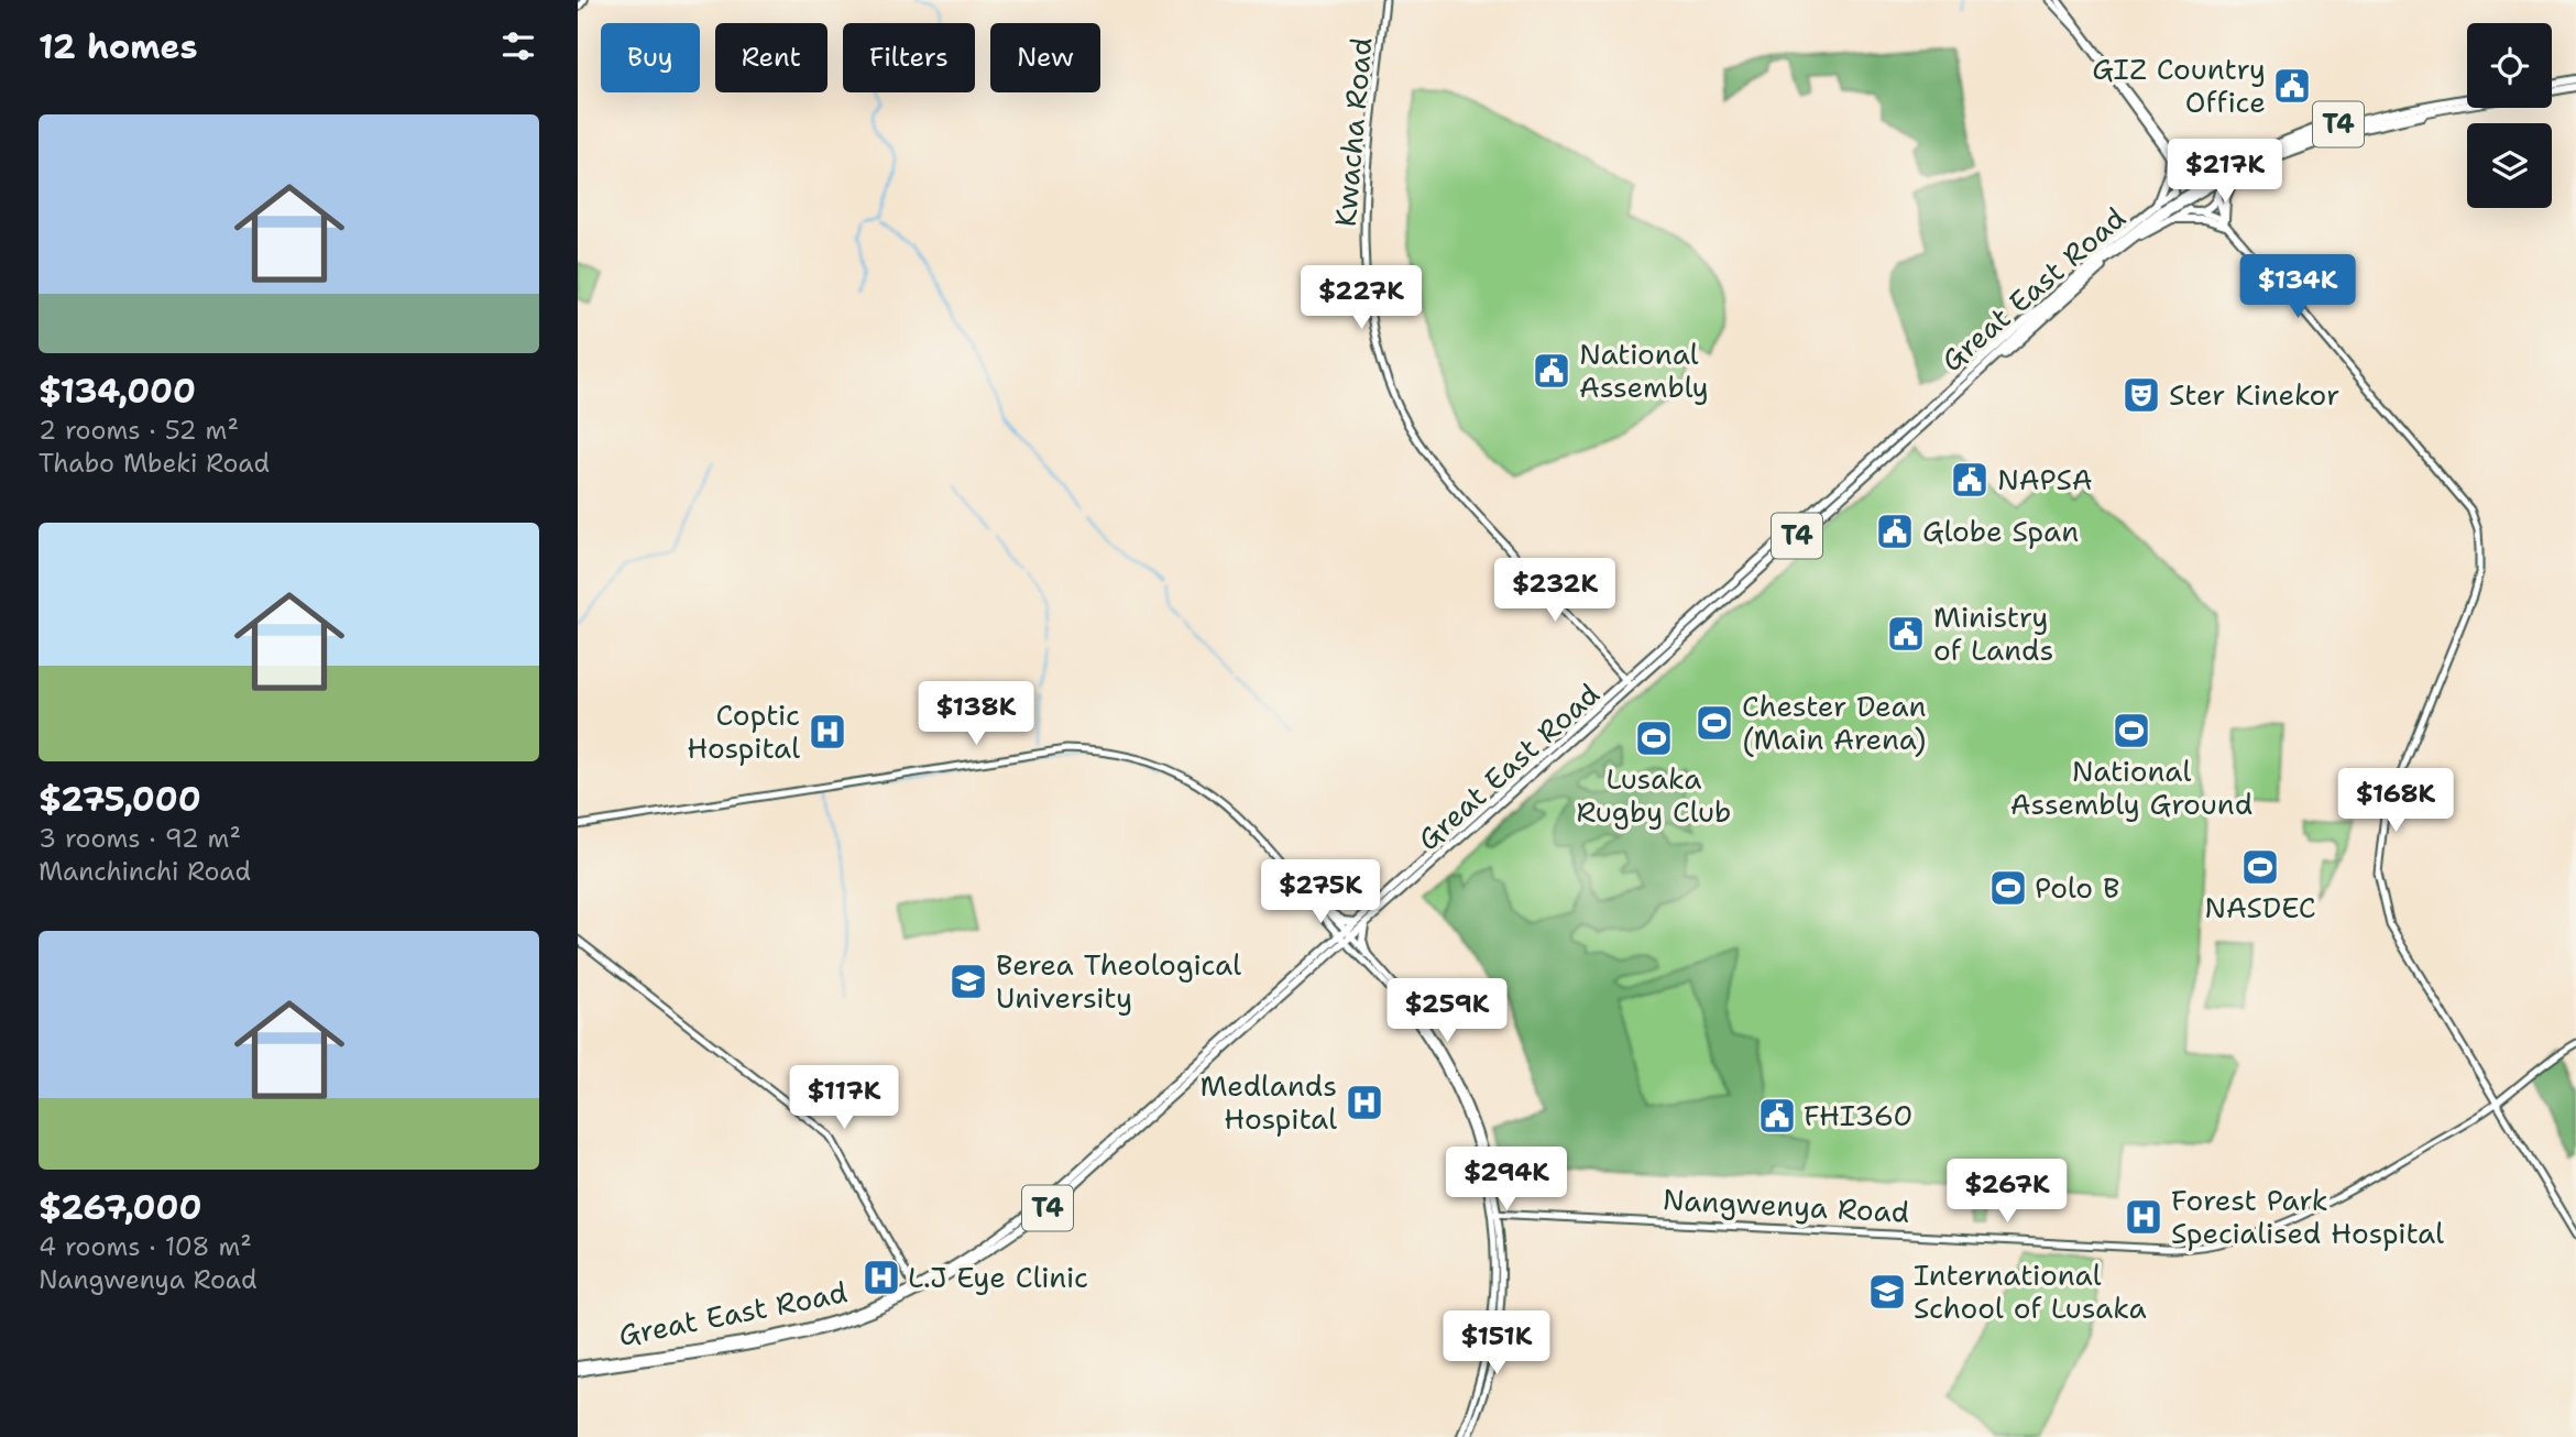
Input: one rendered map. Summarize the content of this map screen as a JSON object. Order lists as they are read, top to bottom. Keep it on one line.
{"streets":{"main road":["T4","Kwacha Road","Great East Road","Nangwenya Road"]},"crossings":[["Kwacha Road","Great East Road"]],"places":{"public building":["GIZ Country Office","National Assembly","NAPSA","Globe Span","Ministry of Lands","FHI360"],"theatre":["Ster Kinekor"],"sports":["Chester Dean (Main Arena)","National Assembly Ground","Lusaka Rugby Club","NASDEC","Polo B"],"hospital":["Coptic Hospital","Medlands Hospital","Forest Park Specialised Hospital","L.J Eye Clinic"],"school or university":["Berea Theological University","International School of Lusaka"]},"page":{"heading":"12 homes","chip":["Buy","Rent","Filters","New"],"list":[{"name":"$134,000","note":"2 rooms · 52 m² · Thabo Mbeki Road"},{"name":"$275,000","note":"3 rooms · 92 m² · Manchinchi Road"},{"name":"$267,000","note":"4 rooms · 108 m² · Nangwenya Road"}],"price":["$217K","$134K","$227K","$232K","$138K","$168K","$275K","$259K","$117K","$294K","$267K","$151K"]}}
